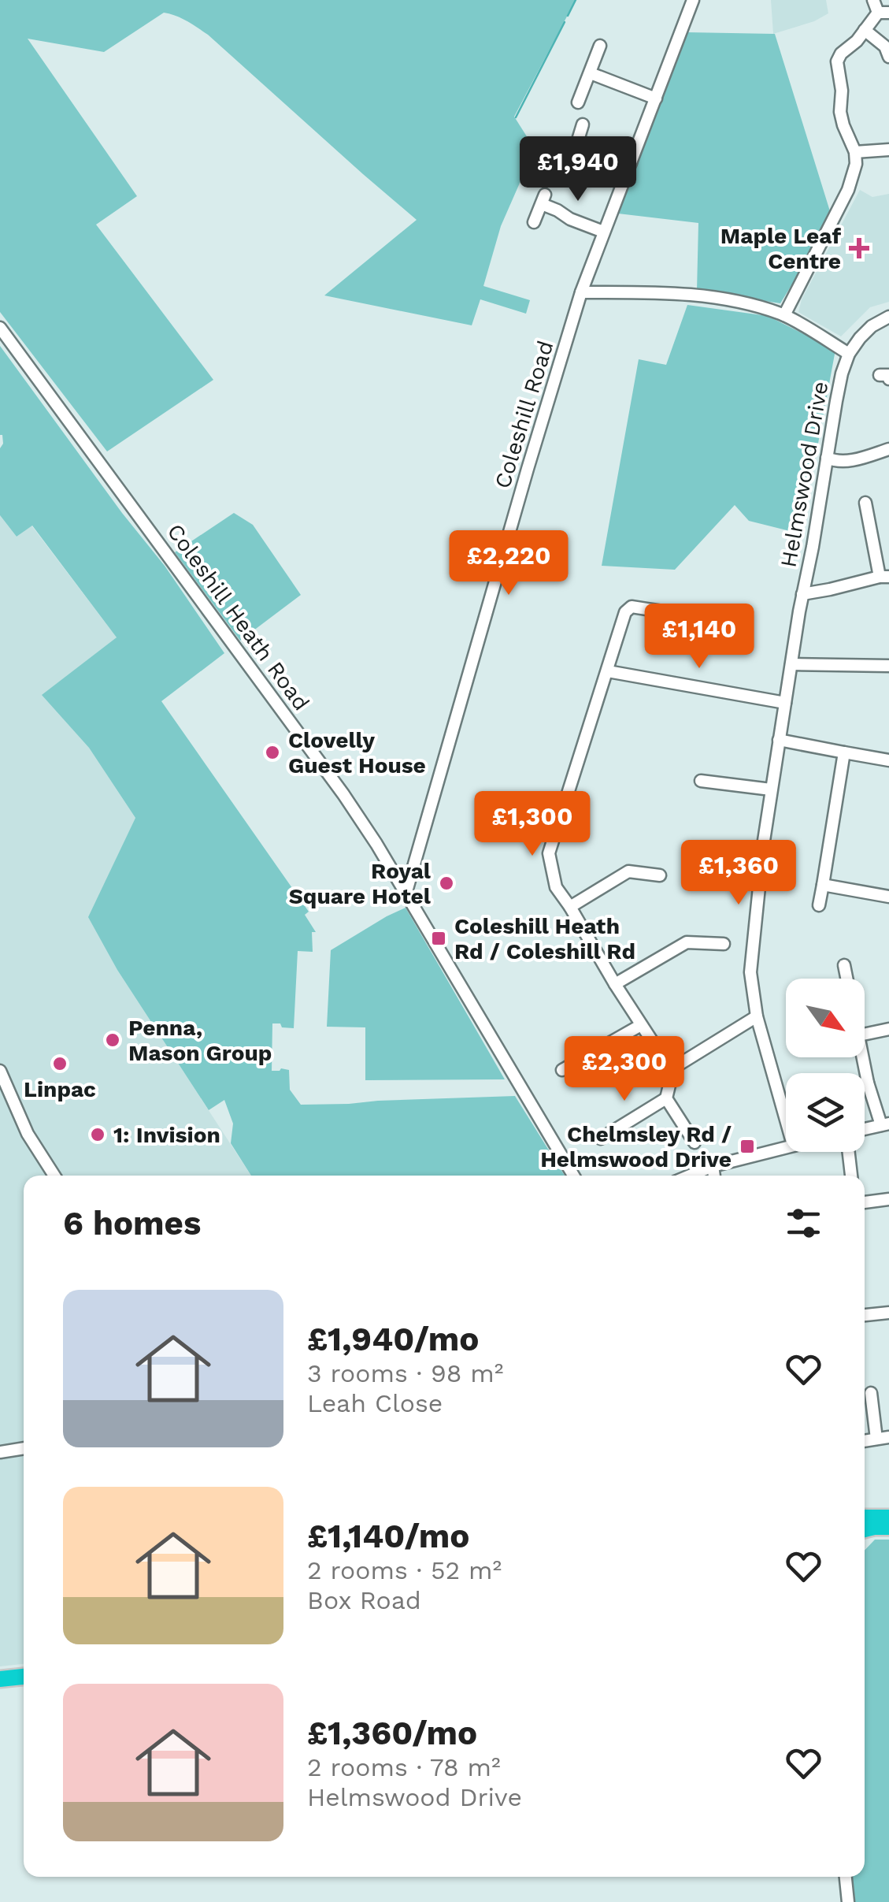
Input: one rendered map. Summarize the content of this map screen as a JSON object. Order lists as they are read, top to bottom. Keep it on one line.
{"streets":{"street":["Coleshill Road","Helmswood Drive","Coleshill Heath Road"]},"crossings":[["Coleshill Road","Coleshill Heath Road"]],"places":{"health":["Maple Leaf Centre"],"other":["Clovelly Guest House","Royal Square Hotel","Penna, Mason Group","Linpac","1: Invision"],"transit":["Coleshill Heath Rd / Coleshill Rd","Chelmsley Rd / Helmswood Drive"]},"north":"bottom right","page":{"price":["£1,940","£2,220","£1,140","£1,300","£1,360","£2,300"],"heading":"6 homes","list":[{"name":"£1,940/mo","note":"3 rooms · 98 m² · Leah Close"},{"name":"£1,140/mo","note":"2 rooms · 52 m² · Box Road"},{"name":"£1,360/mo","note":"2 rooms · 78 m² · Helmswood Drive"}]}}
